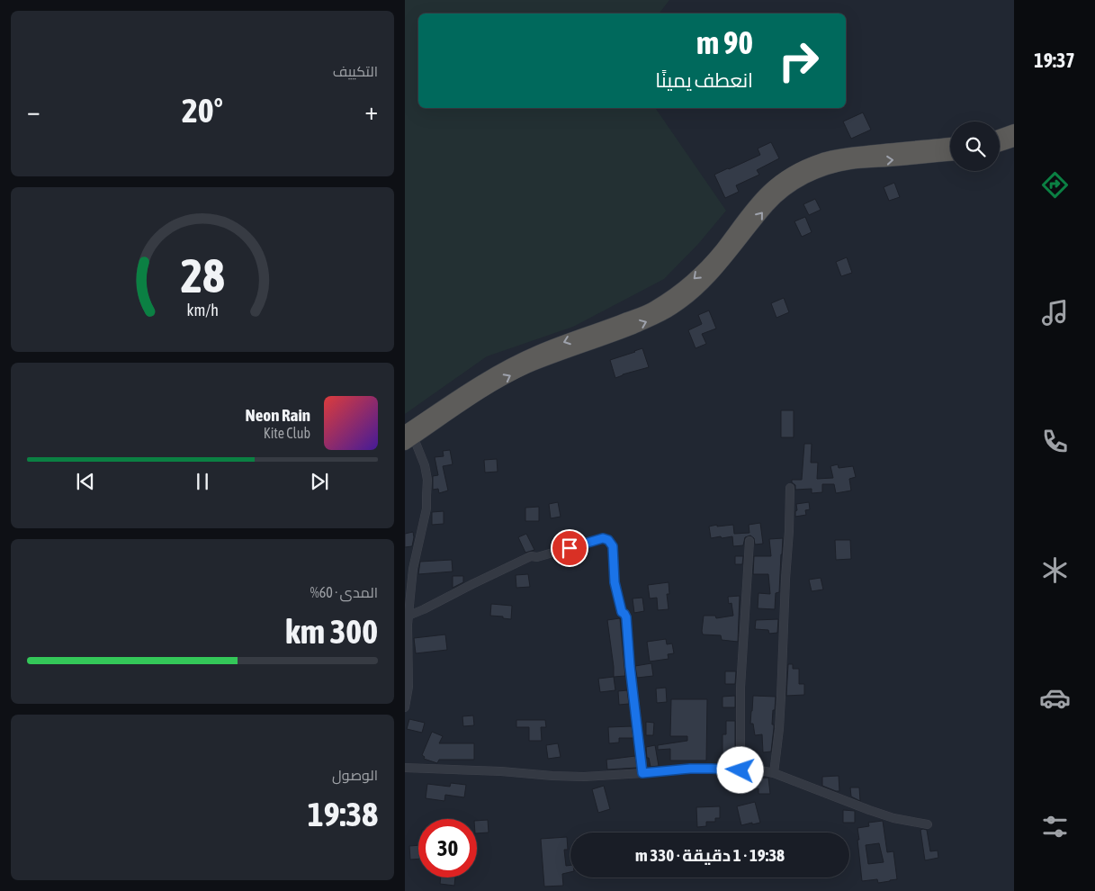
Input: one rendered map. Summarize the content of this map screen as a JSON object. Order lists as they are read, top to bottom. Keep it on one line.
{"page":{"tabs":"19:37","tile":["التكييف",["المدى · 60%","300 km"],["الوصول","19:38"]],"turn":["90 m","انعطف يمينًا"],"heat":["−","20°","+"],"song":["Neon Rain","Kite Club"],"limit":"30","trip":"19:38 · 1 دقيقة · 330 m","gauge":["28","km/h"]}}
